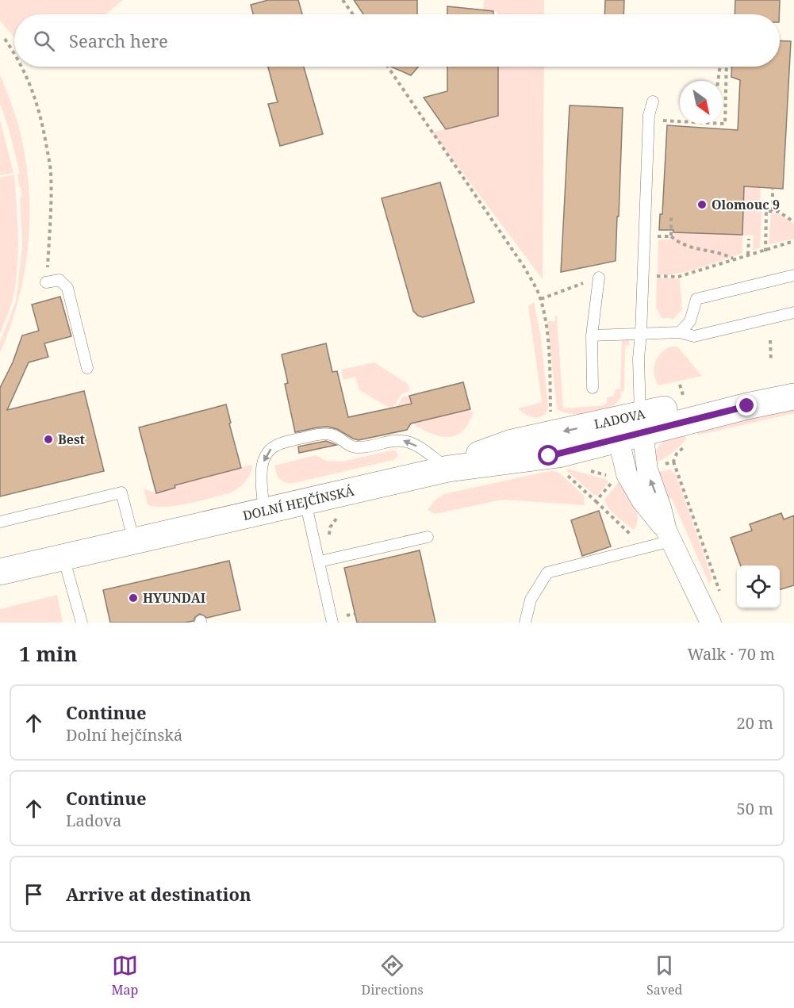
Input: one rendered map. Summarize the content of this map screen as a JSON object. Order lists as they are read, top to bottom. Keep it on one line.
{"streets":{"main road":["LADOVA","DOLNÍ HEJČÍNSKÁ"]},"crossings":[["LADOVA","DOLNÍ HEJČÍNSKÁ"]],"places":["Olomouc 9","Best","HYUNDAI"],"north":"bottom right","page":{"search":"Search here","heading":["1 min","Walk · 70 m"],"list":[["Continue","Dolní hejčínská","20 m"],["Continue","Ladova","50 m"],"Arrive at destination"],"nav":["Map","Directions","Saved"]}}
